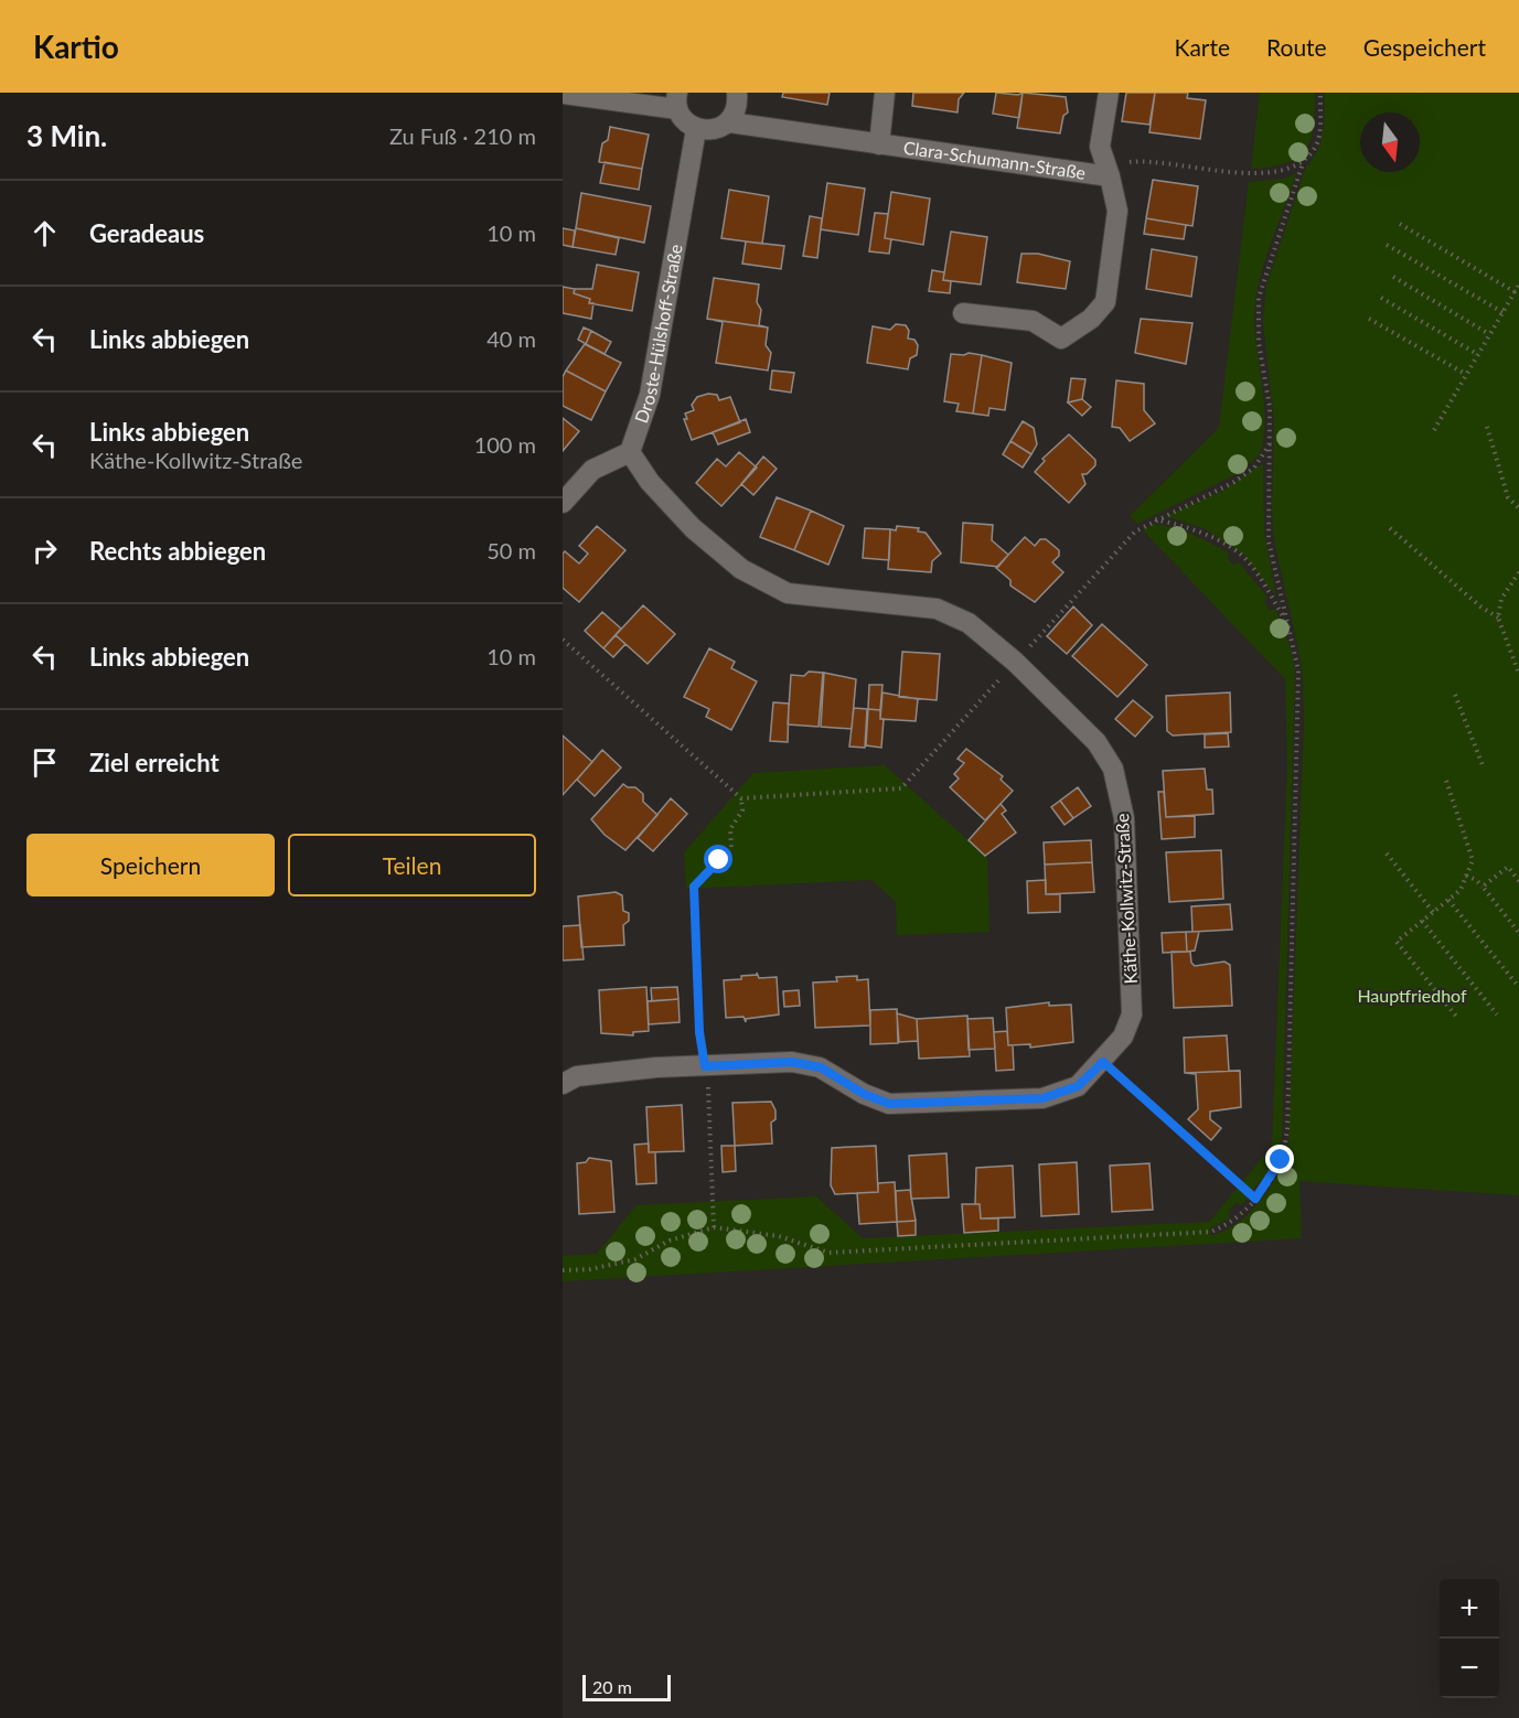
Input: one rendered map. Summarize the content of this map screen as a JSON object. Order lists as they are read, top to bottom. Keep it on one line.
{"streets":{"street":["Clara-Schumann-Straße","Droste-Hülshoff-Straße","Käthe-Kollwitz-Straße"]},"crossings":[["Droste-Hülshoff-Straße","Käthe-Kollwitz-Straße"]],"parks":["Hauptfriedhof"],"scale_bar":"20 m","north":"bottom","page":{"header":"Kartio","nav":["Karte","Route","Gespeichert"],"heading":["3 Min.","Zu Fuß · 210 m"],"list":[["Geradeaus","10 m"],["Links abbiegen","40 m"],["Links abbiegen","Käthe-Kollwitz-Straße","100 m"],["Rechts abbiegen","50 m"],["Links abbiegen","10 m"],"Ziel erreicht"],"buttons":["Speichern","Teilen"],"map_buttons":["+","−"],"scale":"20 m"}}
